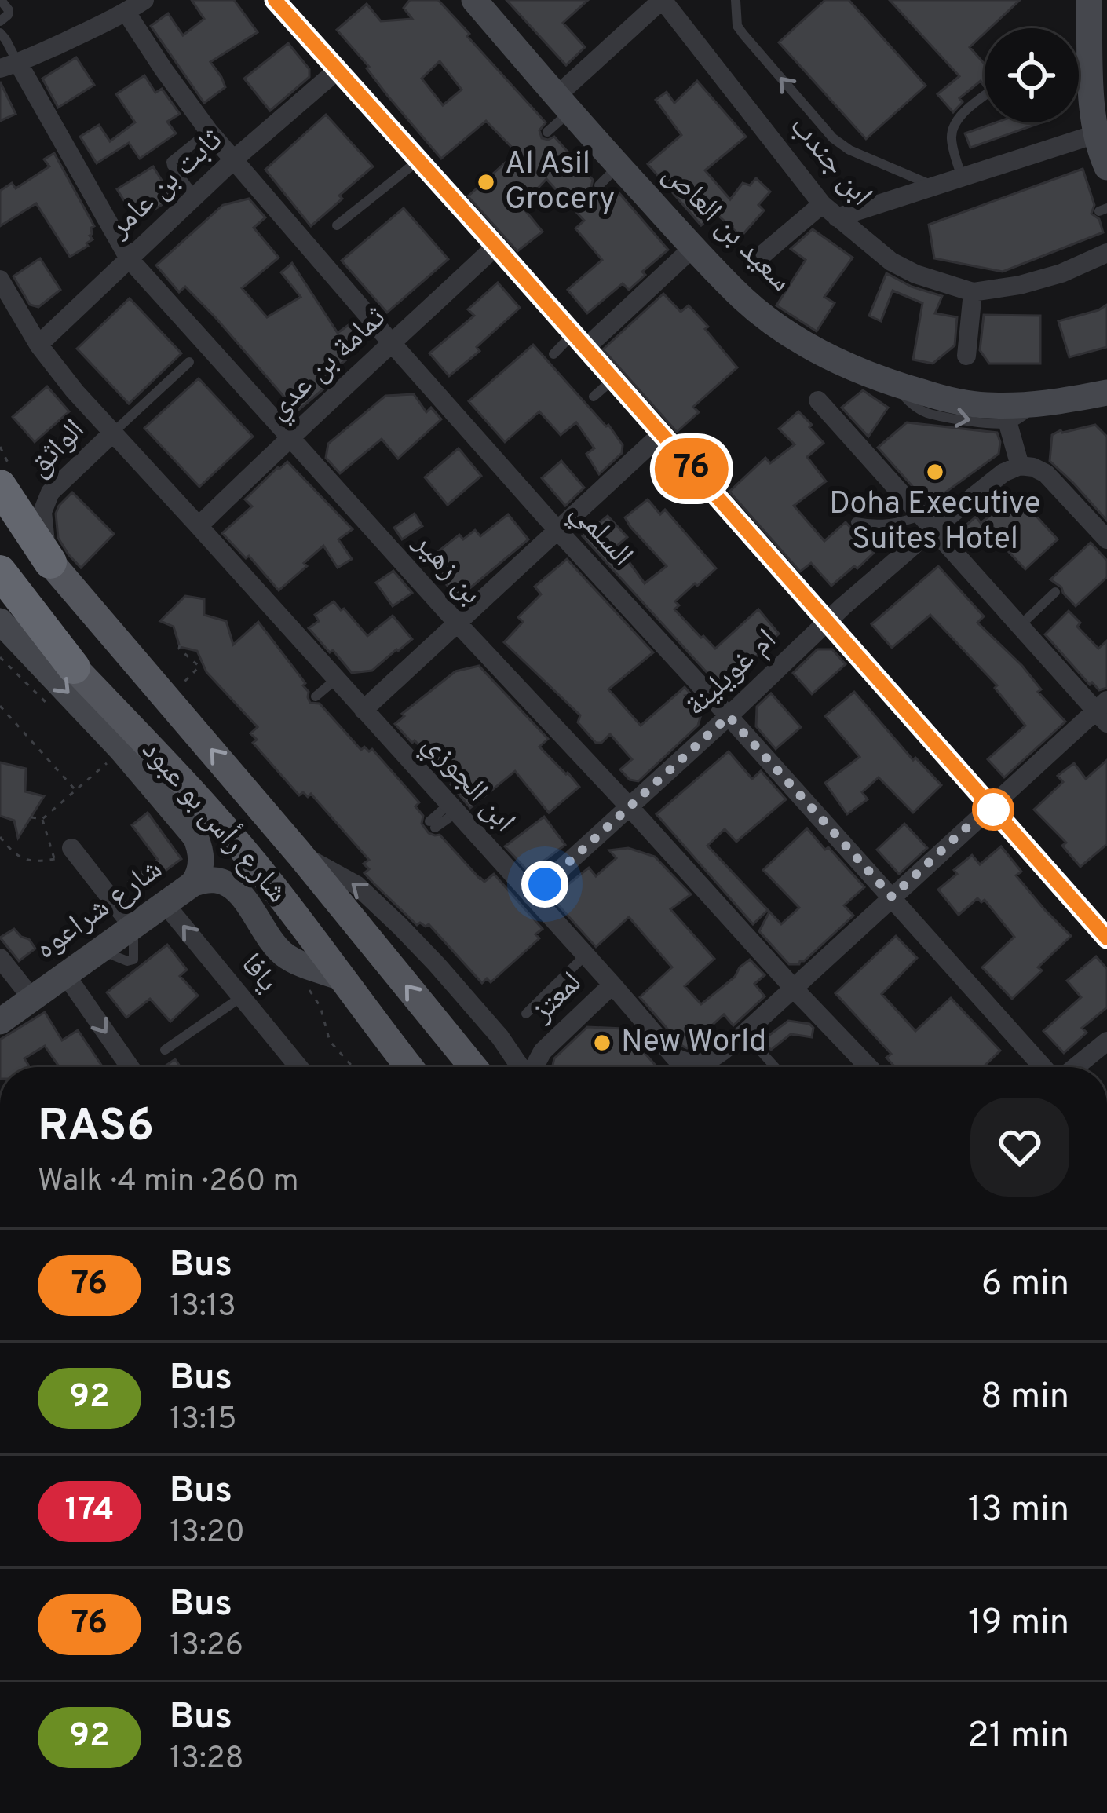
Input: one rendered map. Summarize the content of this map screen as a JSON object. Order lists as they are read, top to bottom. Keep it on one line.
{"streets":{"highway":["شارع رأس بو عبود"],"street":["ابن جندب","ثابت بن عامر","سعيد بن العاص","ثمامة بن عدي","الواثق","السلمي","بن زهير","ام غويلينة","ابن الجوزي","شارع شراعوه","يافا","لمعتز"]},"crossings":[["ثابت بن عامر","السلمي"],["ثابت بن عامر","بن زهير"],["ثابت بن عامر","ابن الجوزي"],["ثمامة بن عدي","السلمي"],["ثمامة بن عدي","بن زهير"],["ثمامة بن عدي","ابن الجوزي"],["الواثق","ابن الجوزي"],["الواثق","شارع رأس بو عبود"],["السلمي","ام غويلينة"],["السلمي","ابن الجوزي"],["بن زهير","ام غويلينة"],["بن زهير","ابن الجوزي"],["ام غويلينة","ابن الجوزي"],["ابن الجوزي","لمعتز"],["شارع رأس بو عبود","شارع شراعوه"],["شارع رأس بو عبود","لمعتز"],["شارع شراعوه","يافا"]],"one_way":["شارع رأس بو عبود"],"places":["Al Asil Grocery","Doha Executive Suites Hotel","New World"],"lines":["bus line 76"],"page":{"on_map":"76","heading":["RAS6","Walk · 4 min · 260 m"],"list":[{"mark":"76","name":"Bus","note":"13:13","value":"6 min"},{"mark":"92","name":"Bus","note":"13:15","value":"8 min"},{"mark":"174","name":"Bus","note":"13:20","value":"13 min"},{"mark":"76","name":"Bus","note":"13:26","value":"19 min"},{"mark":"92","name":"Bus","note":"13:28","value":"21 min"}]}}
